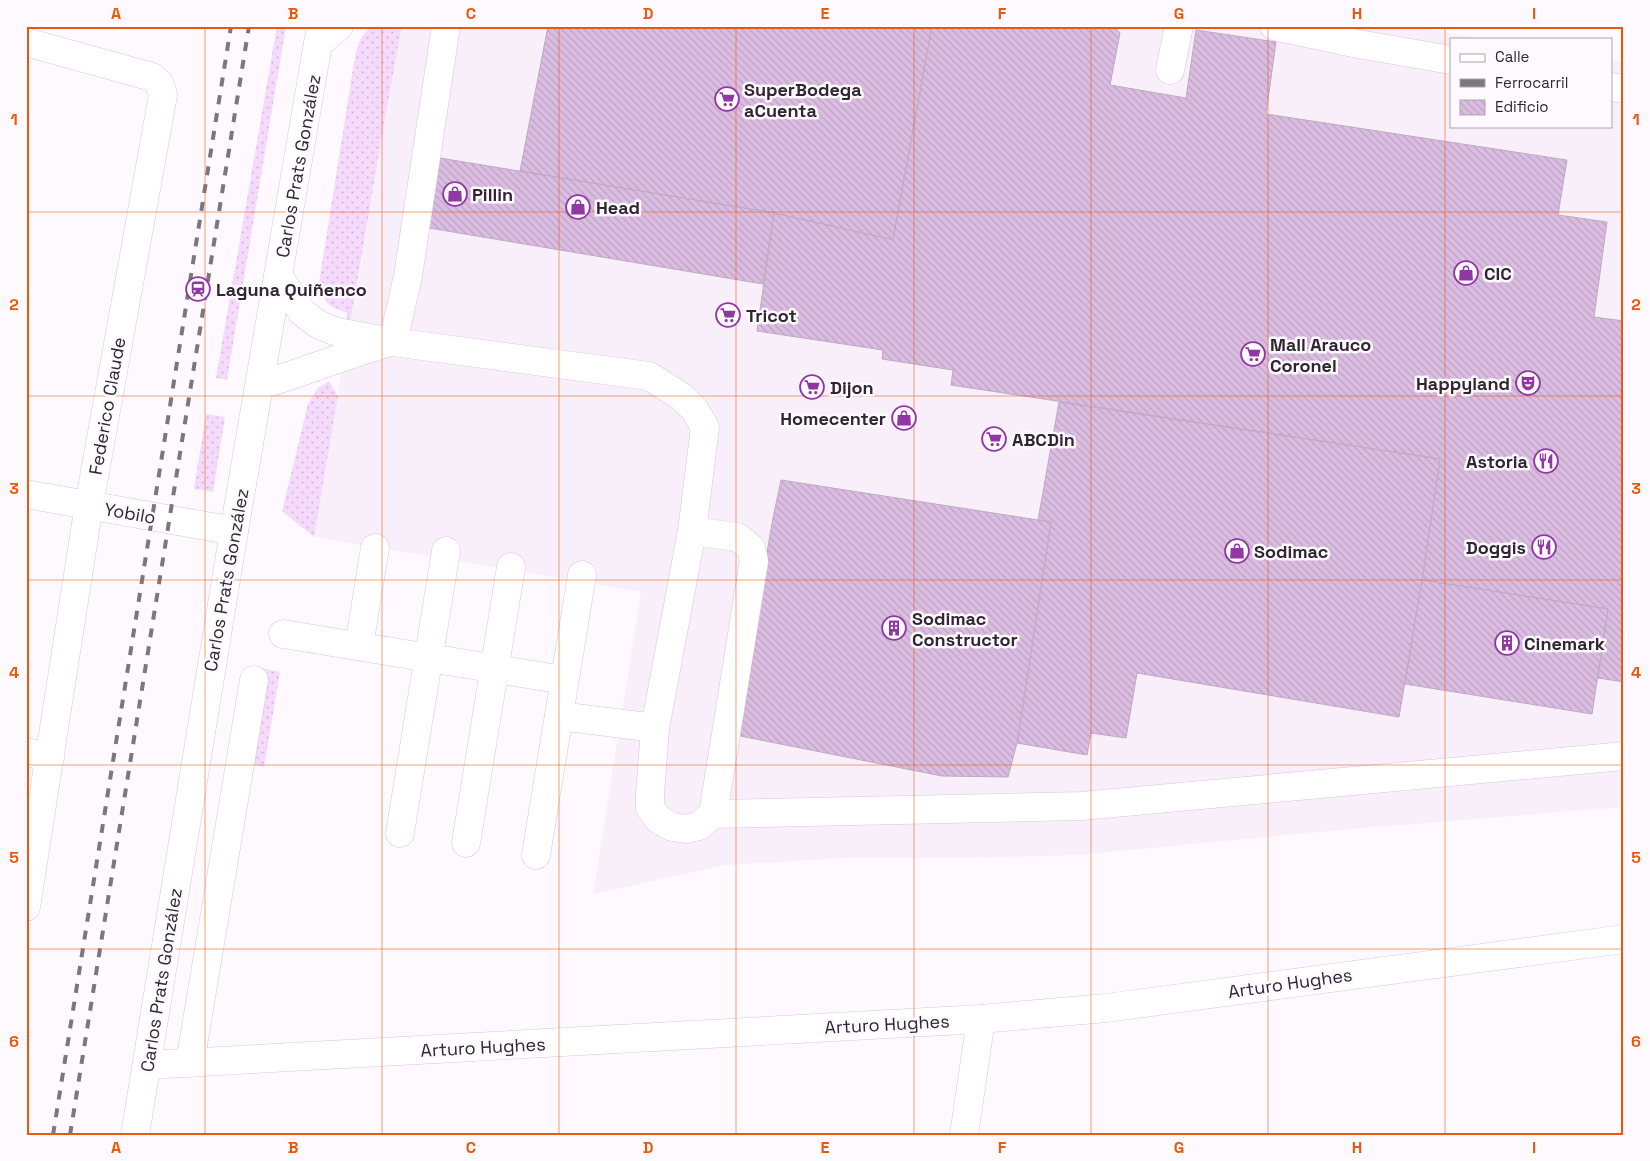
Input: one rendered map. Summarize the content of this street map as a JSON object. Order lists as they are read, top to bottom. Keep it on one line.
{"streets":{"street":["Carlos Prats González","Federico Claude","Yobilo","Arturo Hughes"]},"crossings":[["Carlos Prats González","Yobilo"],["Carlos Prats González","Arturo Hughes"],["Federico Claude","Yobilo"]],"places":{"supermarket":["SuperBodega aCuenta","Tricot","Mall Arauco Coronel","Dijon","ABCDin"],"shop":["Pillin","Head","CIC","Homecenter","Sodimac"],"station":["Laguna Quiñenco"],"theatre":["Happyland"],"restaurant":["Astoria","Doggis"],"building":["Sodimac Constructor","Cinemark"]},"legend":["Calle","Ferrocarril","Edificio"],"grid":{"columns":["A","B","C","D","E","F","G","H","I"],"rows":["1","2","3","4","5","6"]}}
